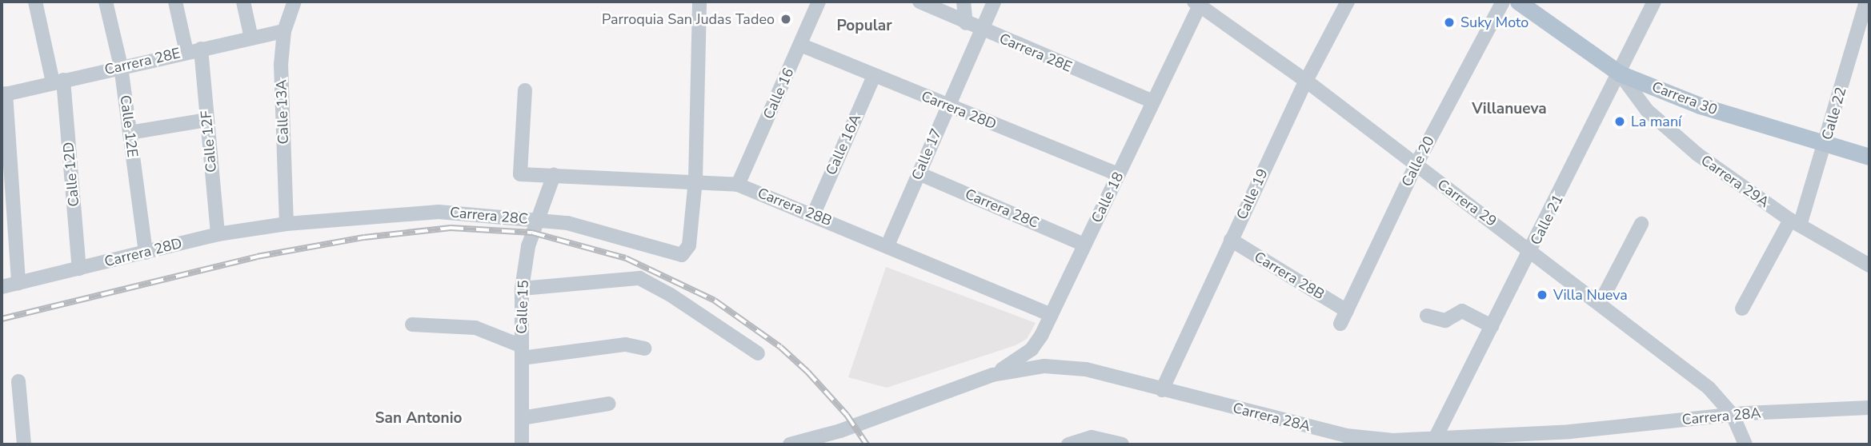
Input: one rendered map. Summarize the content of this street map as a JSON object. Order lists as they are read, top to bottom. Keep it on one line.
{"streets":{"main road":["Carrera 30"],"street":["Carrera 28E","Calle 16","Carrera 28D","Calle 13A","Calle 22","Calle 12E","Calle 12F","Calle 16A","Calle 17","Calle 20","Calle 12D","Carrera 29A","Calle 19","Calle 18","Carrera 29","Carrera 28B","Carrera 28C","Calle 21","Calle 15","Carrera 28A"]},"crossings":[["Carrera 28E","Calle 13A"],["Carrera 28E","Calle 12E"],["Carrera 28E","Calle 12F"],["Carrera 28E","Calle 17"],["Carrera 28E","Calle 12D"],["Carrera 28E","Calle 18"],["Calle 16","Carrera 28D"],["Calle 16","Carrera 28B"],["Carrera 30","Calle 22"],["Carrera 30","Carrera 29A"],["Carrera 30","Calle 21"],["Carrera 28D","Calle 13A"],["Carrera 28D","Calle 12E"],["Carrera 28D","Calle 12F"],["Carrera 28D","Calle 16A"],["Carrera 28D","Calle 17"],["Carrera 28D","Calle 12D"],["Carrera 28D","Calle 18"],["Carrera 28D","Carrera 28C"],["Calle 13A","Carrera 28C"],["Calle 22","Carrera 29A"],["Calle 16A","Carrera 28B"],["Calle 17","Carrera 28B"],["Calle 17","Carrera 28C"],["Calle 20","Carrera 29"],["Calle 20","Carrera 28B"],["Carrera 29A","Calle 21"],["Calle 19","Carrera 29"],["Calle 19","Carrera 28B"],["Calle 19","Carrera 28A"],["Calle 18","Carrera 29"],["Calle 18","Carrera 28B"],["Calle 18","Carrera 28C"],["Calle 18","Carrera 28A"],["Carrera 29","Calle 21"],["Carrera 29","Carrera 28A"],["Carrera 28B","Carrera 28C"],["Carrera 28B","Calle 15"],["Carrera 28C","Calle 15"],["Calle 21","Carrera 28A"]],"districts":["Popular","Villanueva","San Antonio"],"places":["Parroquia San Judas Tadeo","Suky Moto","La maní","Villa Nueva"]}
